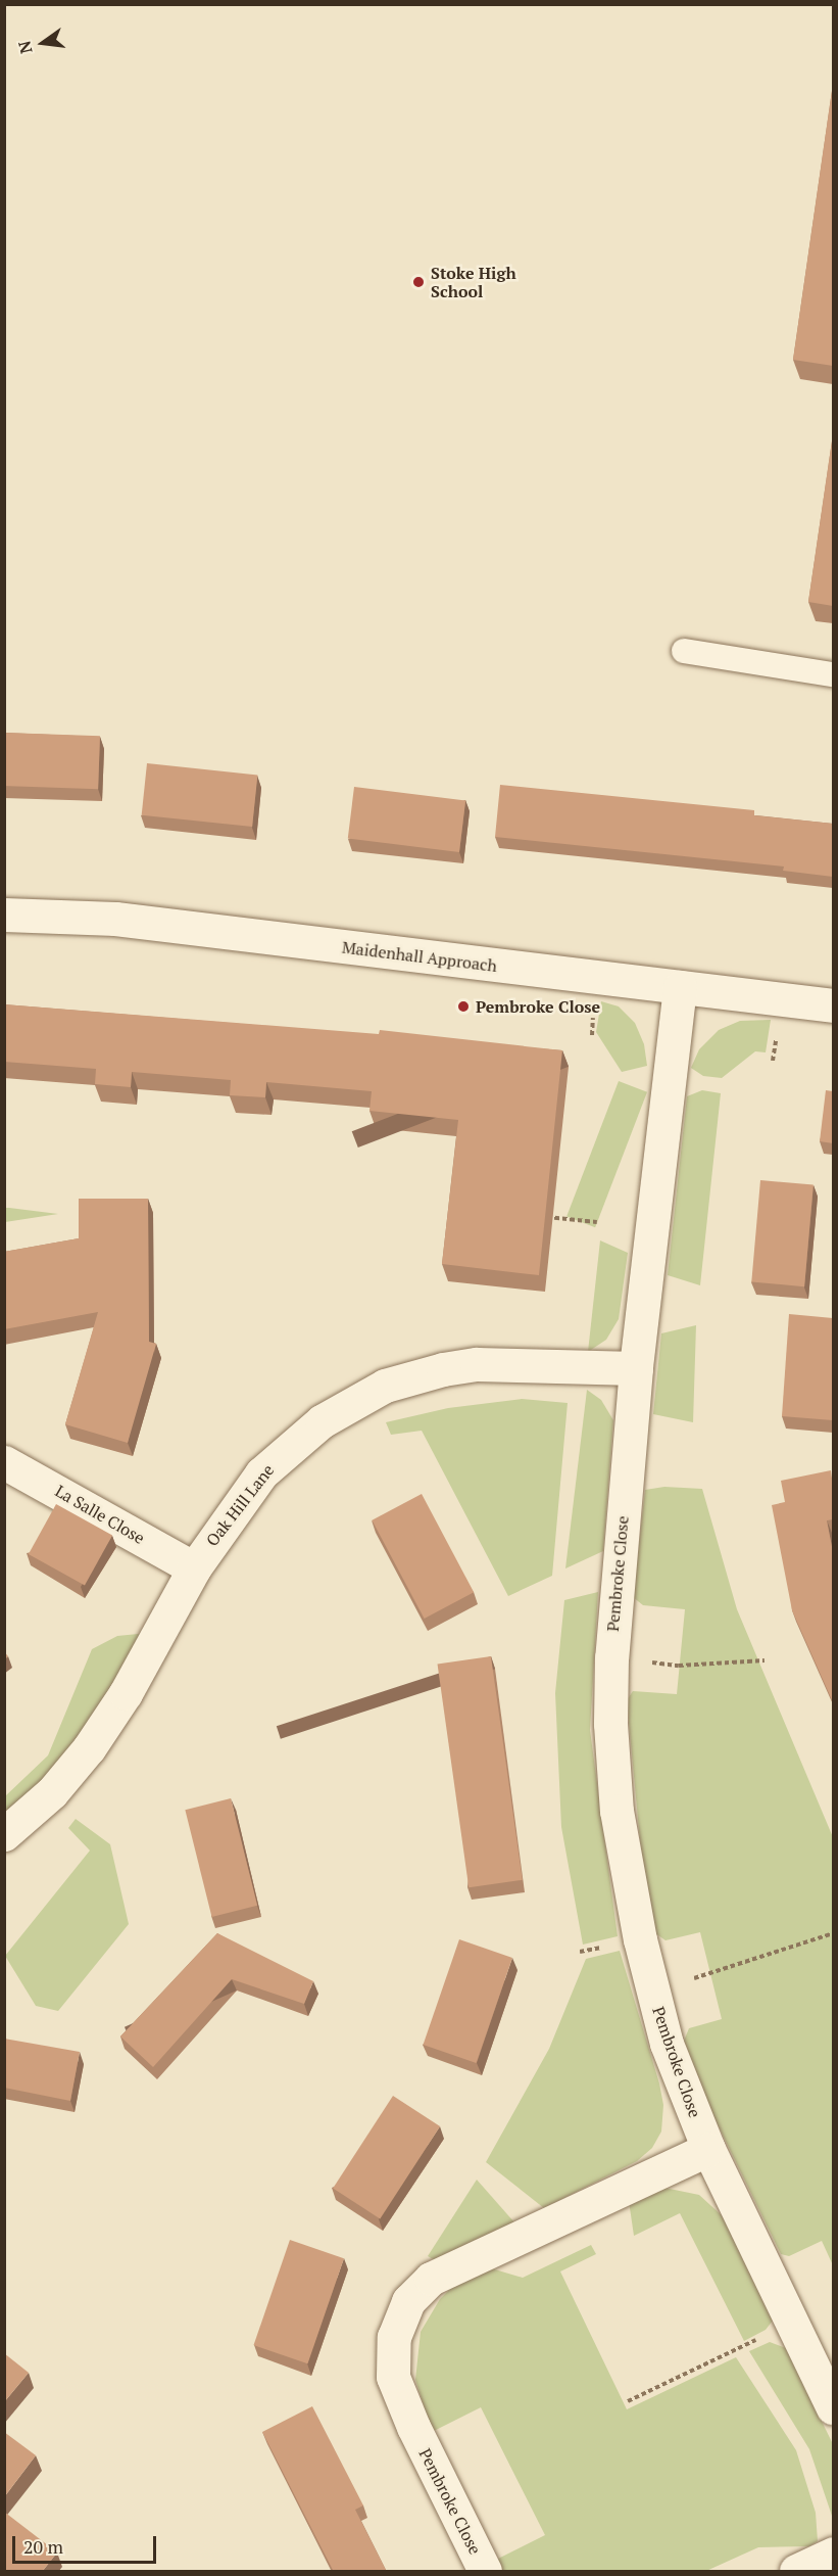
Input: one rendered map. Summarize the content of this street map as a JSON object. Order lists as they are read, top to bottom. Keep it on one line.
{"streets":{"street":["Maidenhall Approach","Oak Hill Lane","La Salle Close","Pembroke Close"]},"crossings":[["Maidenhall Approach","Pembroke Close"],["Oak Hill Lane","La Salle Close"],["Oak Hill Lane","Pembroke Close"]],"places":["Stoke High School","Pembroke Close"],"scale_bar":"20 m","north":"left"}
